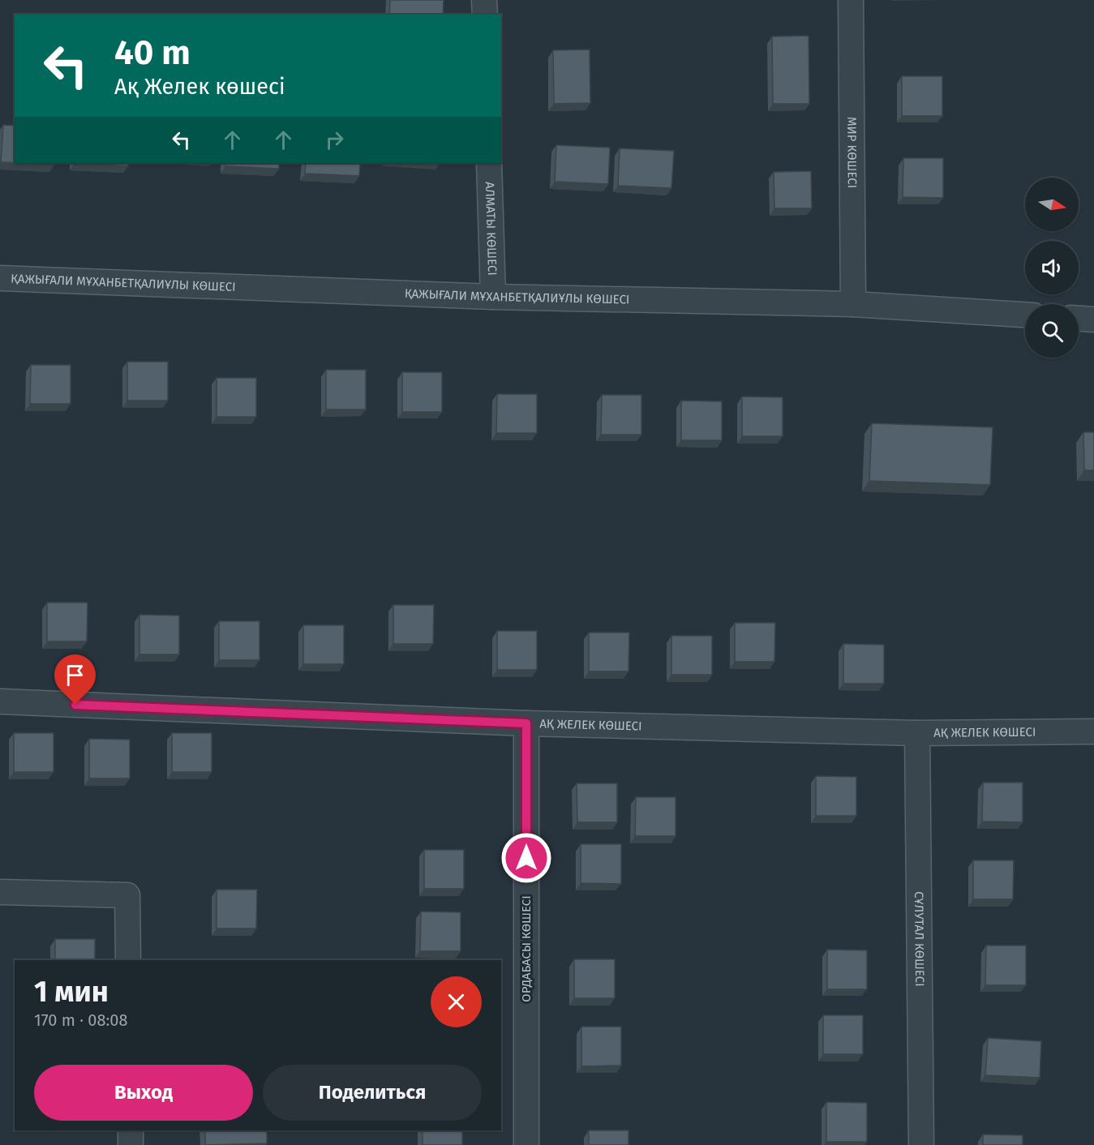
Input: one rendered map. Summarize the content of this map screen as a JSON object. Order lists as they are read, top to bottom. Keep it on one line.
{"streets":{"street":["МИР КӨШЕСІ","АЛМАТЫ КӨШЕСІ","ҚАЖЫҒАЛИ МҰХАНБЕТҚАЛИҰЛЫ КӨШЕСІ","АҚ ЖЕЛЕК КӨШЕСІ","СҰЛУТАЛ КӨШЕСІ","ОРДАБАСЫ КӨШЕСІ"]},"crossings":[["МИР КӨШЕСІ","ҚАЖЫҒАЛИ МҰХАНБЕТҚАЛИҰЛЫ КӨШЕСІ"],["АЛМАТЫ КӨШЕСІ","ҚАЖЫҒАЛИ МҰХАНБЕТҚАЛИҰЛЫ КӨШЕСІ"],["АҚ ЖЕЛЕК КӨШЕСІ","СҰЛУТАЛ КӨШЕСІ"],["АҚ ЖЕЛЕК КӨШЕСІ","ОРДАБАСЫ КӨШЕСІ"]],"north":"right","page":{"turn":["40 m","Ақ Желек көшесі"],"heading":["1 мин","170 m · 08:08"],"buttons":["Выход","Поделиться"]}}
